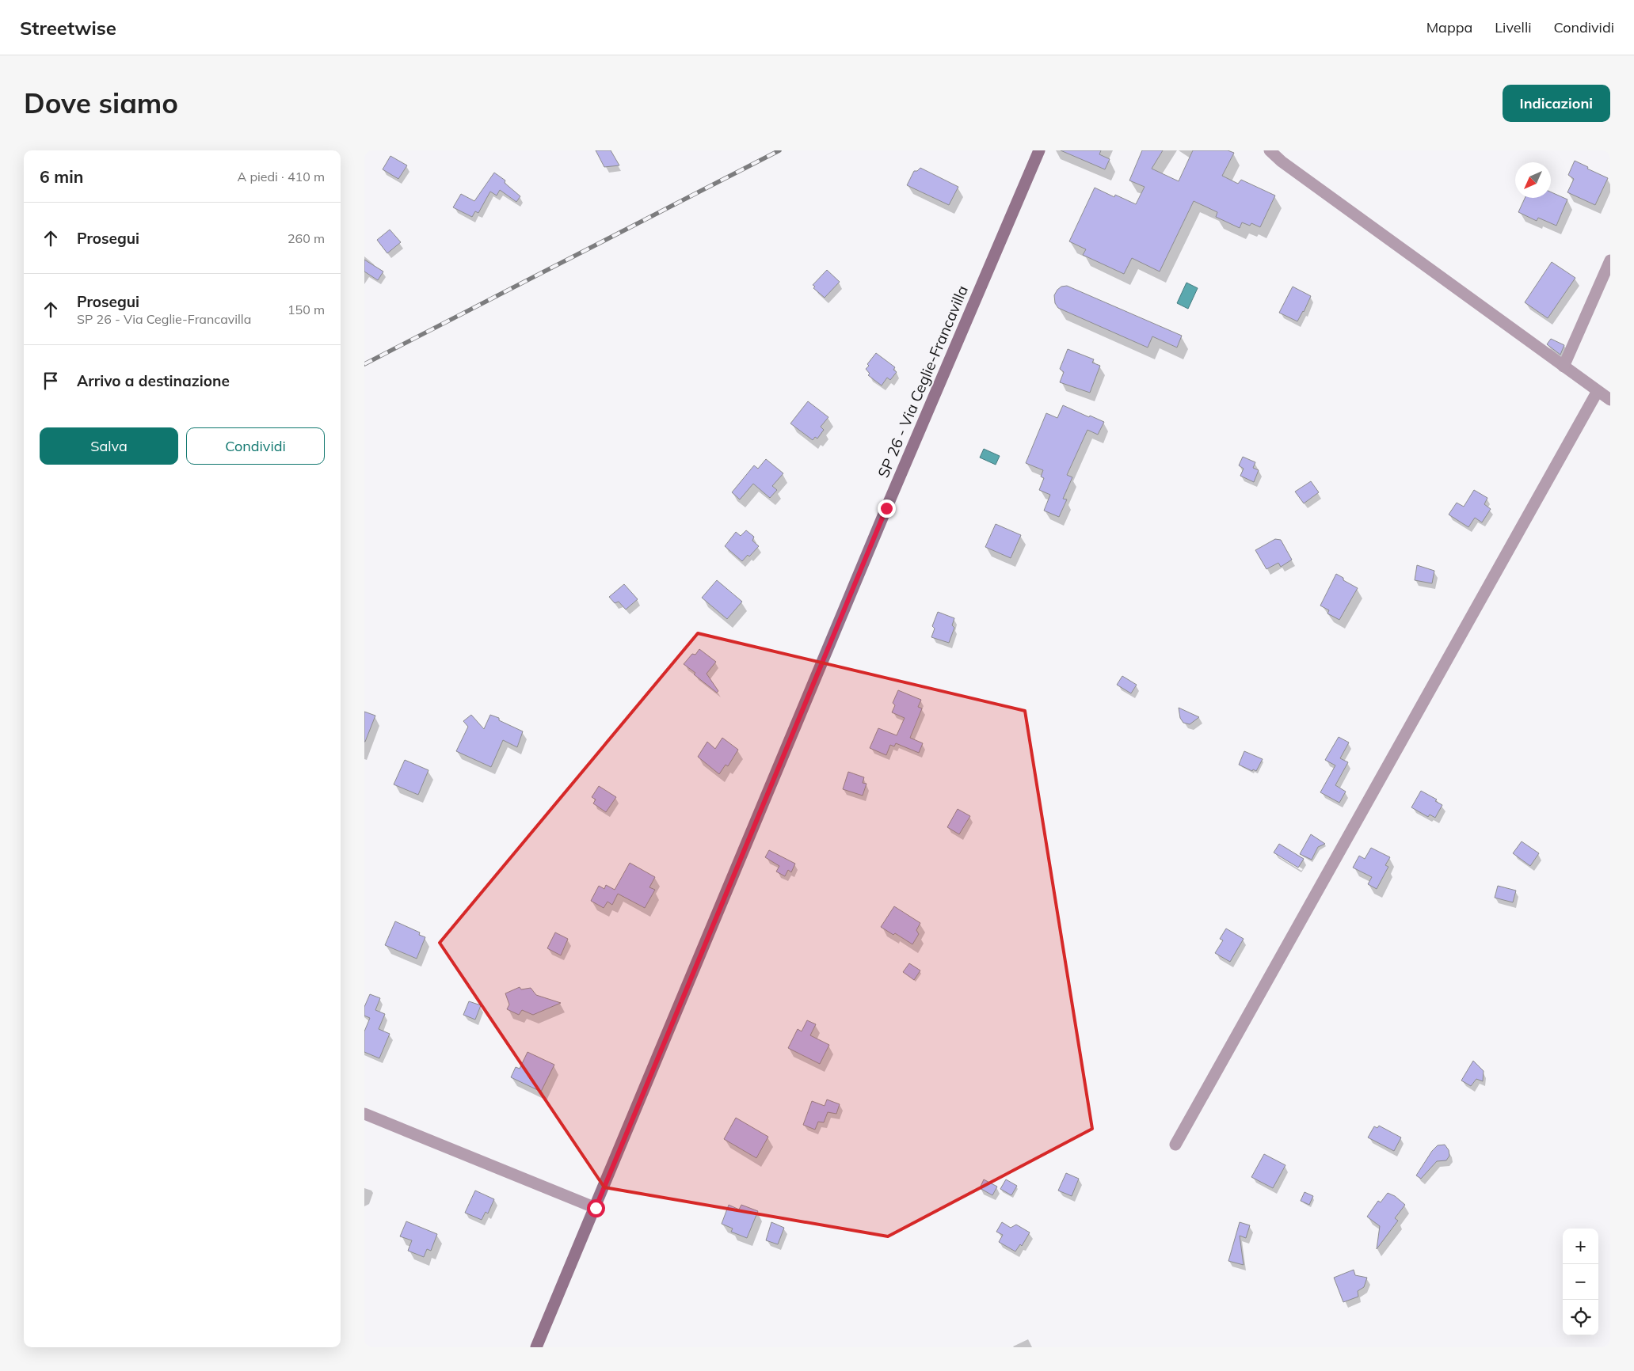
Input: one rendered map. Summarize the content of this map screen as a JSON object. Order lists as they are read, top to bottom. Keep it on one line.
{"streets":{"main road":["SP 26 - Via Ceglie-Francavilla"]},"north":"bottom left","page":{"header":"Streetwise","nav":["Mappa","Livelli","Condividi"],"buttons":["Indicazioni",["Salva","Condividi"]],"title":"Dove siamo","heading":["6 min","A piedi · 410 m"],"list":[["Prosegui","260 m"],["Prosegui","SP 26 - Via Ceglie-Francavilla","150 m"],"Arrivo a destinazione"],"map_buttons":["+","−"]}}
